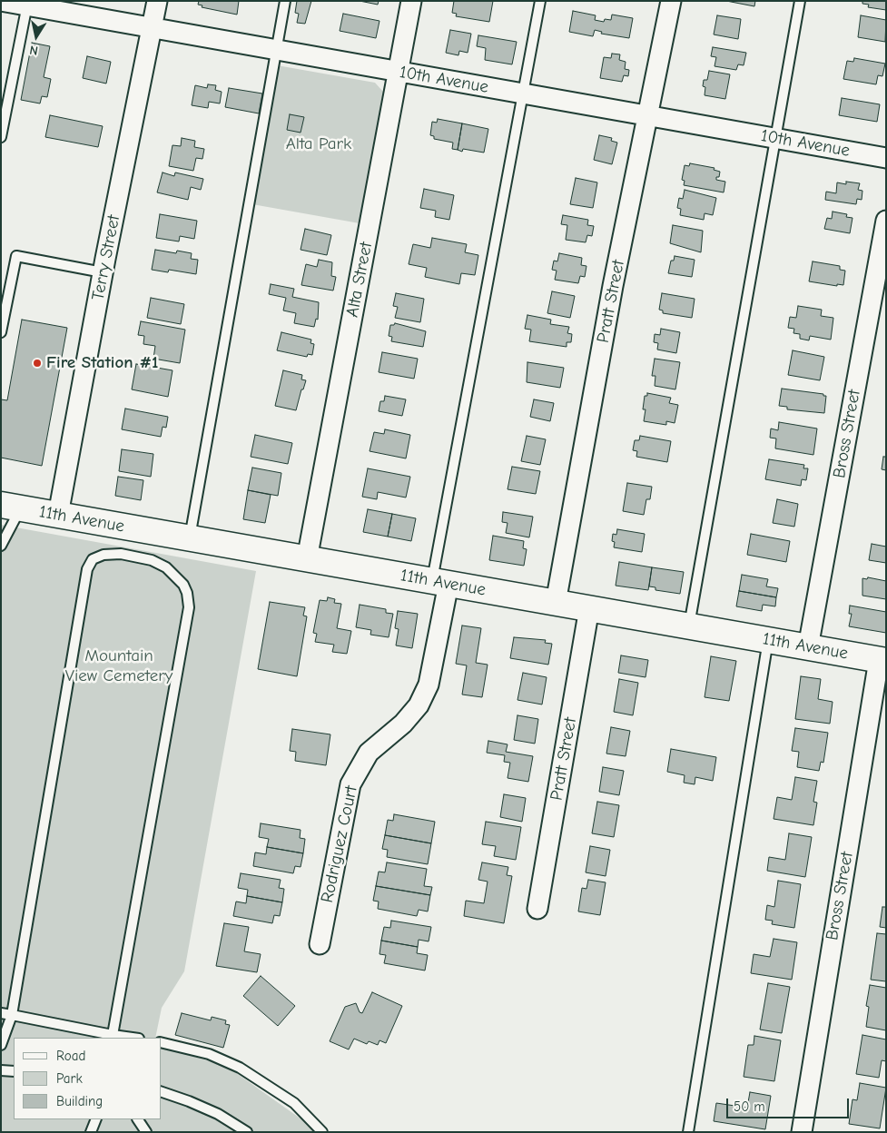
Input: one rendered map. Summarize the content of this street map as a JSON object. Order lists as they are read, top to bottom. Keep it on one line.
{"streets":{"street":["10th Avenue","Terry Street","Alta Street","Pratt Street","Bross Street","11th Avenue","Rodriguez Court"]},"crossings":[["10th Avenue","Terry Street"],["10th Avenue","Alta Street"],["10th Avenue","Pratt Street"],["Terry Street","11th Avenue"],["Alta Street","11th Avenue"],["Pratt Street","11th Avenue"],["Bross Street","11th Avenue"],["11th Avenue","Rodriguez Court"]],"parks":["Alta Park","Mountain View Cemetery"],"places":["Fire Station #1"],"legend":["Road","Park","Building"],"scale_bar":"50 m","north":"bottom"}
